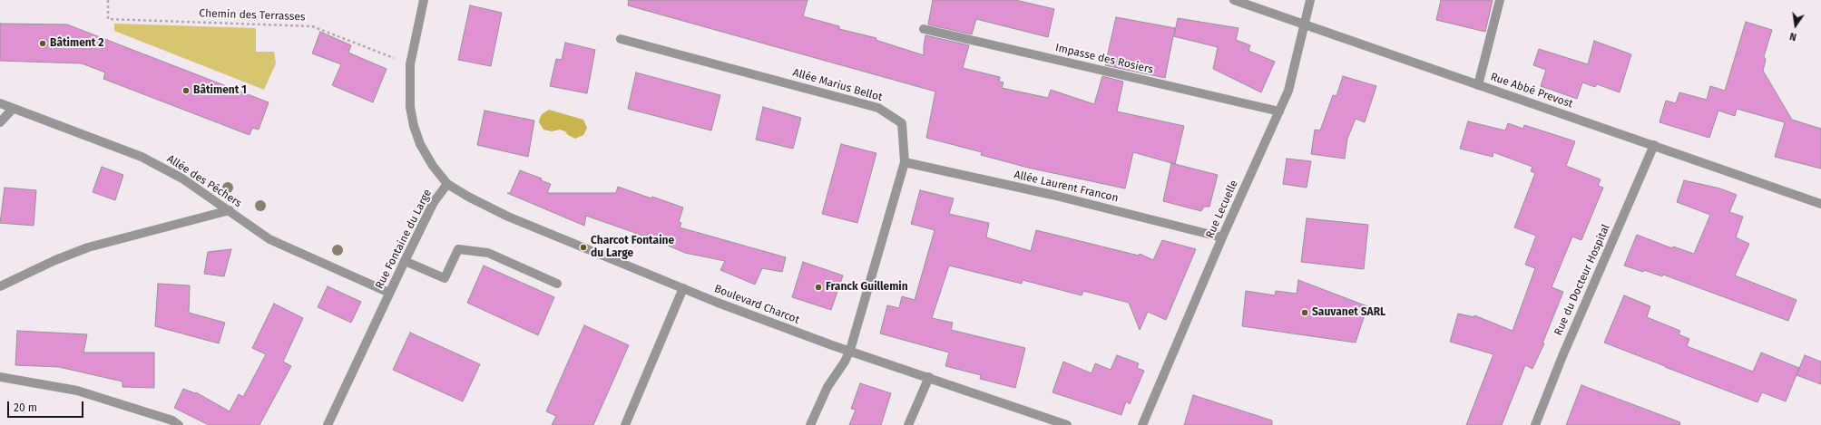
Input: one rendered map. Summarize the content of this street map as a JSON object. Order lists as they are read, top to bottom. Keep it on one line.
{"streets":{"street":["Impasse des Rosiers","Allée Marius Bellot","Rue Abbé Prevost","Allée des Pêchers","Allée Laurent Francon","Rue Lecuelle","Rue Fontaine du Large","Rue du Docteur Hospital","Boulevard Charcot"],"path":["Chemin des Terrasses"]},"crossings":[["Chemin des Terrasses","Rue Fontaine du Large"],["Impasse des Rosiers","Rue Lecuelle"],["Allée Marius Bellot","Allée Laurent Francon"],["Allée Marius Bellot","Boulevard Charcot"],["Rue Abbé Prevost","Rue Lecuelle"],["Rue Abbé Prevost","Rue du Docteur Hospital"],["Allée des Pêchers","Rue Fontaine du Large"],["Allée Laurent Francon","Rue Lecuelle"],["Rue Fontaine du Large","Boulevard Charcot"]],"places":["Bâtiment 2","Bâtiment 1","Charcot Fontaine du Large","Franck Guillemin","Sauvanet SARL"],"scale_bar":"20 m","north":"bottom"}
